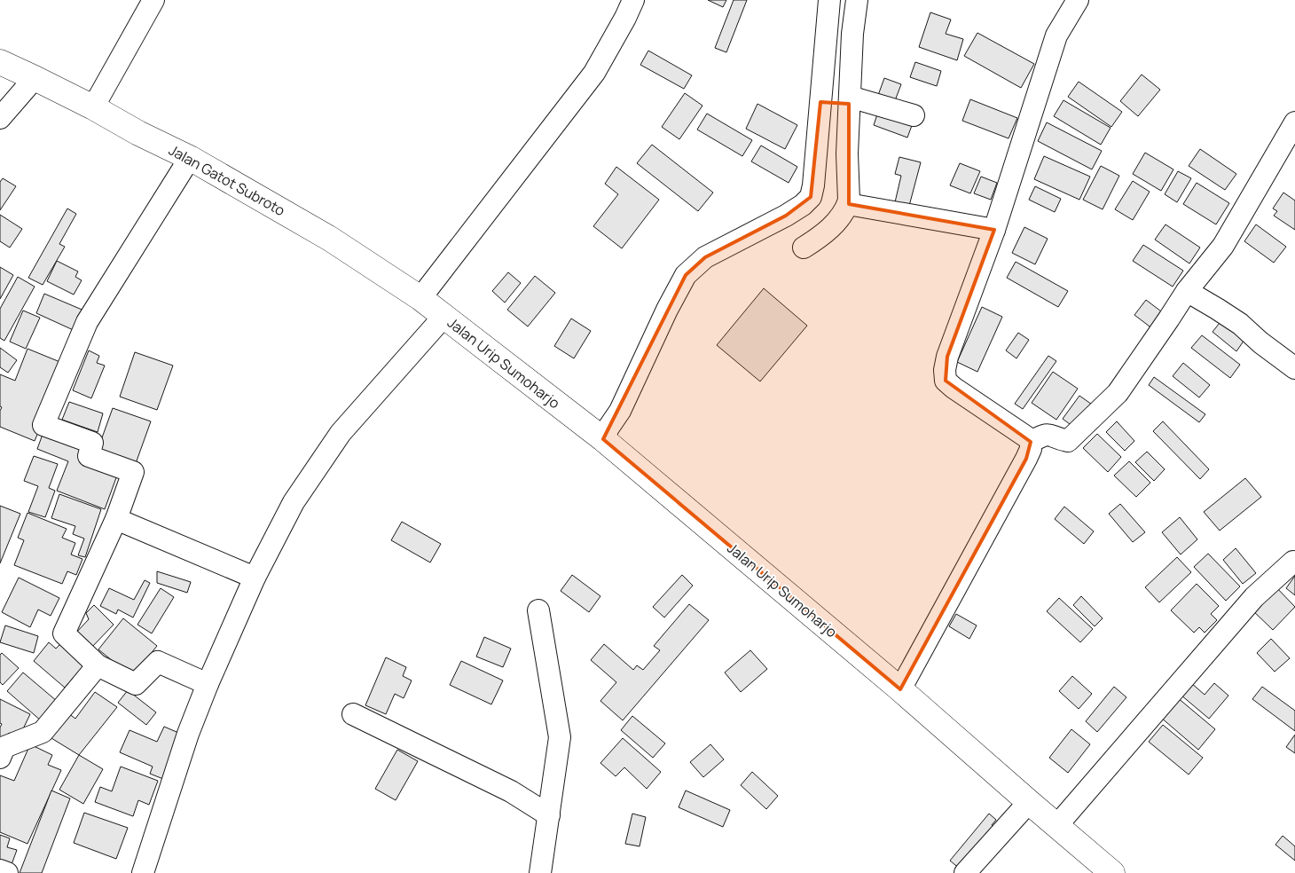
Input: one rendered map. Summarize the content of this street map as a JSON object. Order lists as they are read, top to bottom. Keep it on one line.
{"streets":{"main road":["Jalan Gatot Subroto","Jalan Urip Sumoharjo"]},"crossings":[["Jalan Gatot Subroto","Jalan Urip Sumoharjo"]]}
